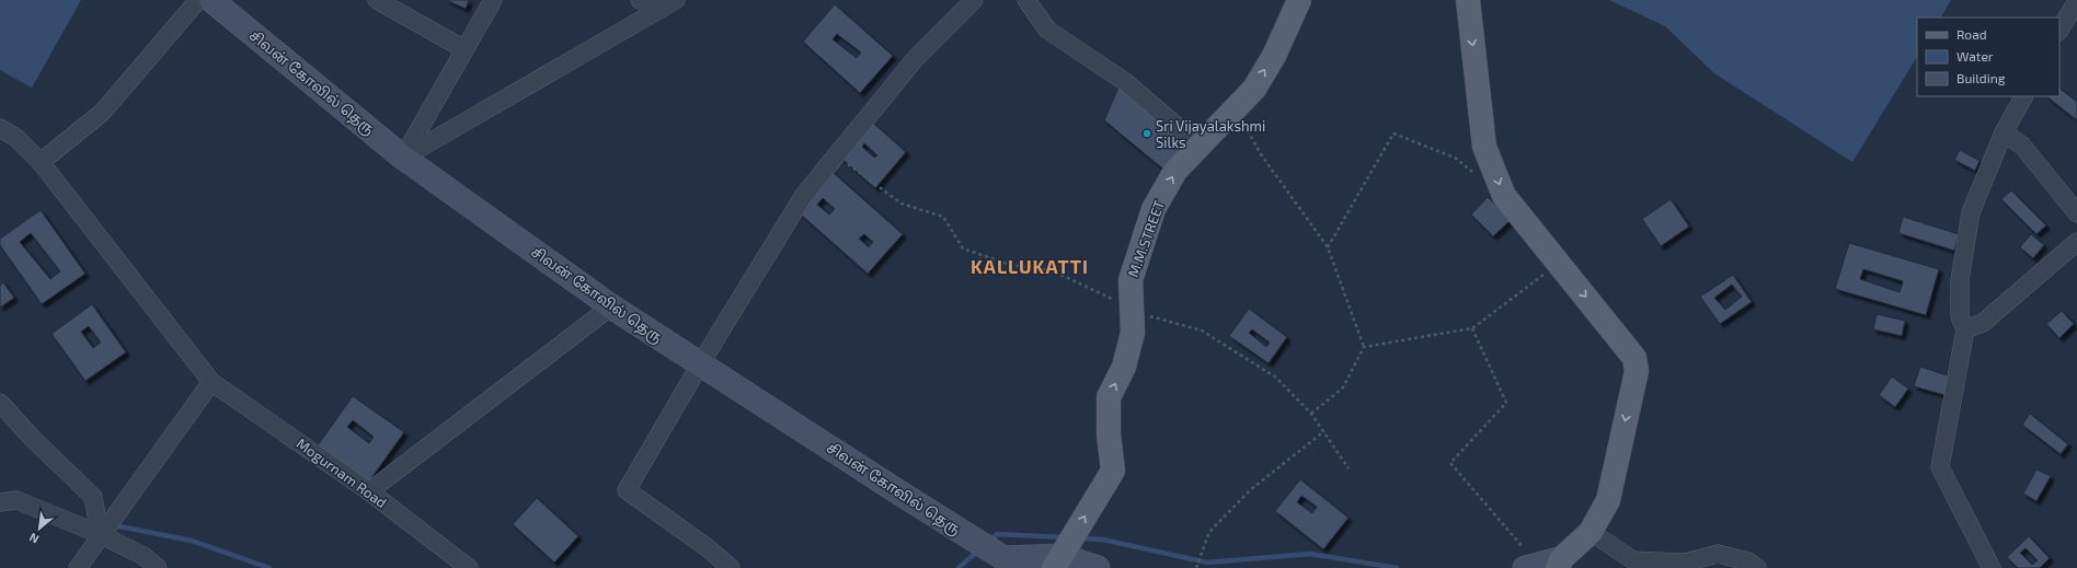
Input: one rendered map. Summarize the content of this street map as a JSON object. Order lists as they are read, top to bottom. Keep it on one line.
{"streets":{"main road":["M.M.STREET"],"street":["சிவன் கோவில் தெரு","Mogurnam Road"]},"one_way":["M.M.STREET"],"districts":["KALLUKATTI"],"places":["Sri Vijayalakshmi Silks"],"legend":["Road","Water","Building"],"north":"bottom left"}
